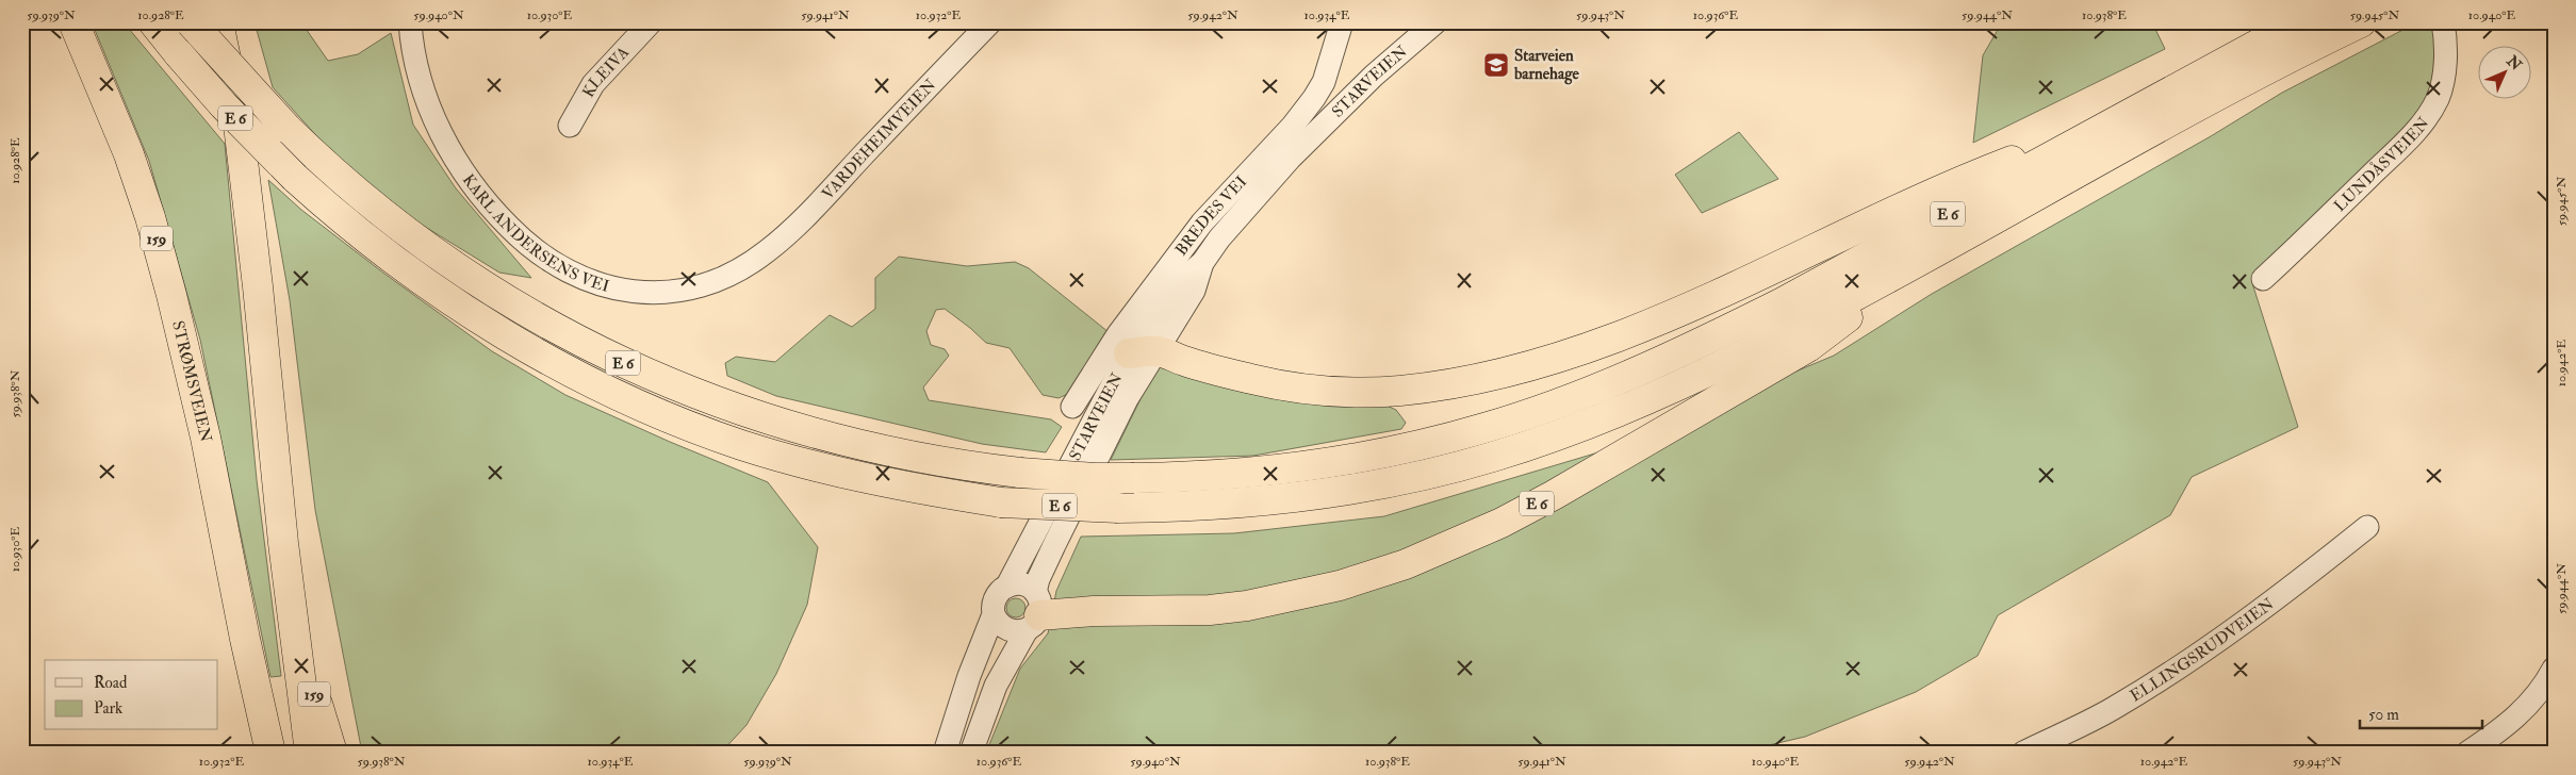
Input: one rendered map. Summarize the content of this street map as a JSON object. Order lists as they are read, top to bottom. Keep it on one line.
{"streets":{"highway":["E 6","159","STRØMSVEIEN"],"street":["KLEIVA","STARVEIEN","VARDEHEIMVEIEN","LUNDÅSVEIEN","BREDES VEI","KARL ANDERSENS VEI","ELLINGSRUDVEIEN"]},"crossings":[["STARVEIEN","E 6"],["VARDEHEIMVEIEN","KARL ANDERSENS VEI"],["159","STRØMSVEIEN"]],"places":{"school or university":["Starveien barnehage"]},"legend":["Road","Park"],"scale_bar":"50 m","north":"top right","coordinates":["59.939°N","10.928°E","59.940°N","10.930°E","59.941°N","10.932°E","59.942°N","10.934°E","59.943°N","10.936°E","59.944°N","10.938°E","59.945°N","10.940°E","10.942°E","59.938°N"]}
